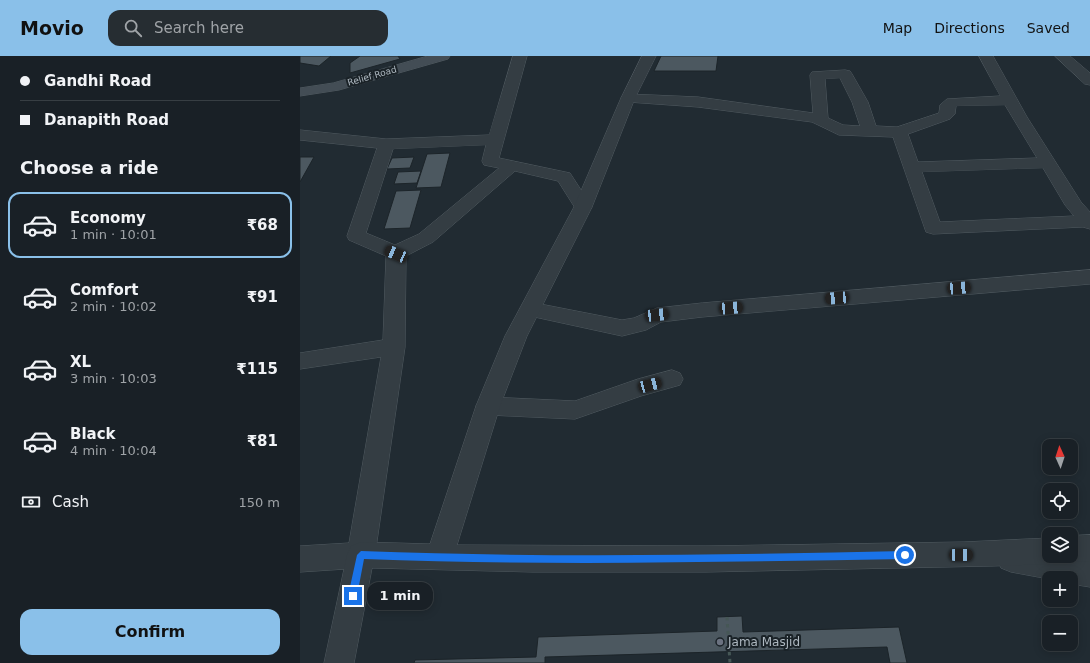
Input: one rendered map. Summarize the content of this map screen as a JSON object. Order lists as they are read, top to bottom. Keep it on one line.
{"streets":{"main road":["Relief Road"]},"places":["Jama Masjid"],"north":"top","page":{"header":"Movio","search":"Search here","nav":["Map","Directions","Saved"],"banner":["Gandhi Road","Danapith Road"],"heading":"Choose a ride","list":[{"name":"Economy","note":"1 min · 10:01","value":"₹68"},{"name":"Comfort","note":"2 min · 10:02","value":"₹91"},{"name":"XL","note":"3 min · 10:03","value":"₹115"},{"name":"Black","note":"4 min · 10:04","value":"₹81"}],"map_buttons":["+","−"],"pay":["Cash","150 m"],"bubble":"1 min","buttons":"Confirm"}}
